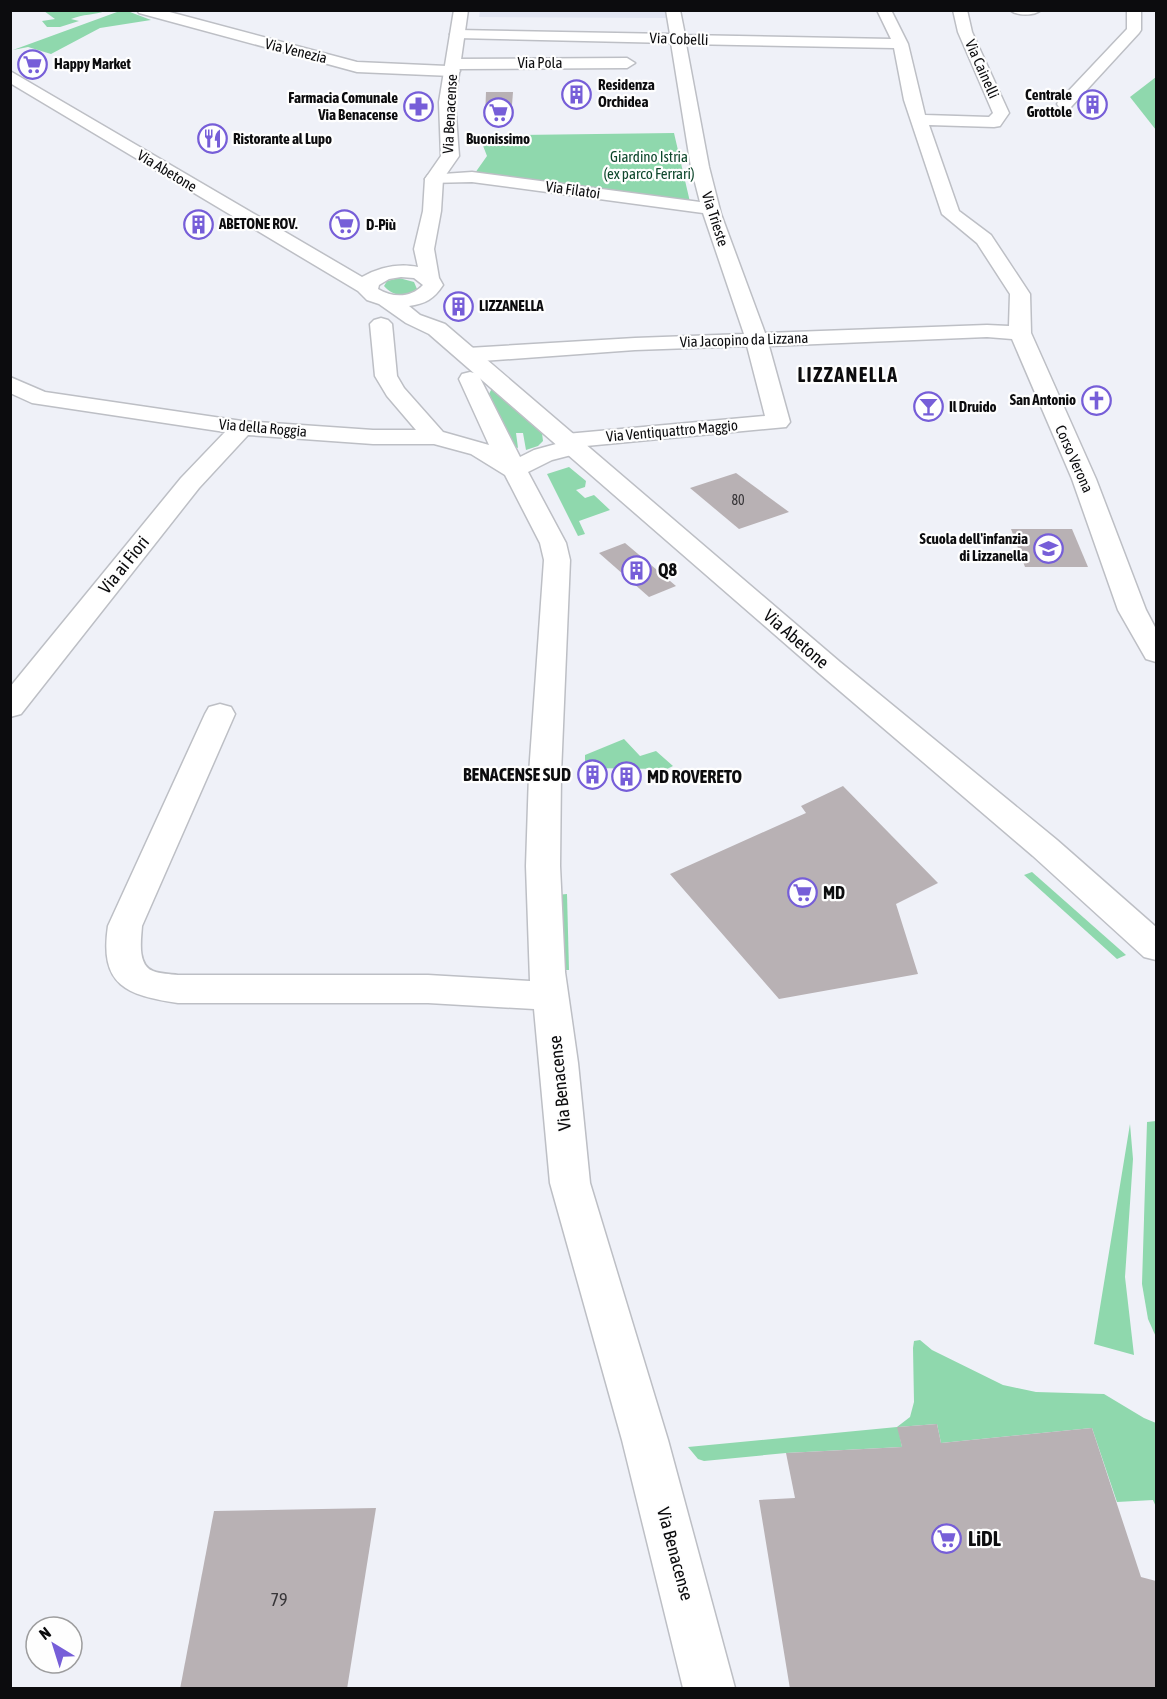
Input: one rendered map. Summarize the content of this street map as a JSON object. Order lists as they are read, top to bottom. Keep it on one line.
{"streets":{"street":["Via Cobelli","Via Venezia","Via Pola","Via Cainelli","Via Benacense","Via Abetone","Via Filatoi","Via Trieste","Via Jacopino da Lizzana","Via della Roggia","Via Ventiquattro Maggio","Corso Verona","Via ai Fiori"]},"crossings":[["Via Cobelli","Via Benacense"],["Via Cobelli","Via Trieste"],["Via Cobelli","Corso Verona"],["Via Venezia","Via Pola"],["Via Venezia","Via Benacense"],["Via Pola","Via Benacense"],["Via Cainelli","Corso Verona"],["Via Benacense","Via Abetone"],["Via Benacense","Via Filatoi"],["Via Benacense","Via Jacopino da Lizzana"],["Via Benacense","Via della Roggia"],["Via Abetone","Via Jacopino da Lizzana"],["Via Abetone","Via Ventiquattro Maggio"],["Via Filatoi","Via Trieste"],["Via Trieste","Via Jacopino da Lizzana"],["Via Trieste","Via Ventiquattro Maggio"],["Via Jacopino da Lizzana","Corso Verona"],["Via della Roggia","Via ai Fiori"]],"districts":["LIZZANELLA"],"parks":["Giardino Istria (ex parco Ferrari)"],"places":{"supermarket":["Happy Market","Buonissimo","D-Più","MD","LiDL"],"building":["Residenza Orchidea","Centrale Grottole","ABETONE ROV.","LIZZANELLA","Q8","BENACENSE SUD","MD ROVERETO"],"pharmacy":["Farmacia Comunale Via Benacense"],"restaurant":["Ristorante al Lupo"],"church":["San Antonio"],"bar":["Il Druido"],"school or university":["Scuola dell'infanzia di Lizzanella"]},"house_numbers":["80","79"],"north":"top left"}
